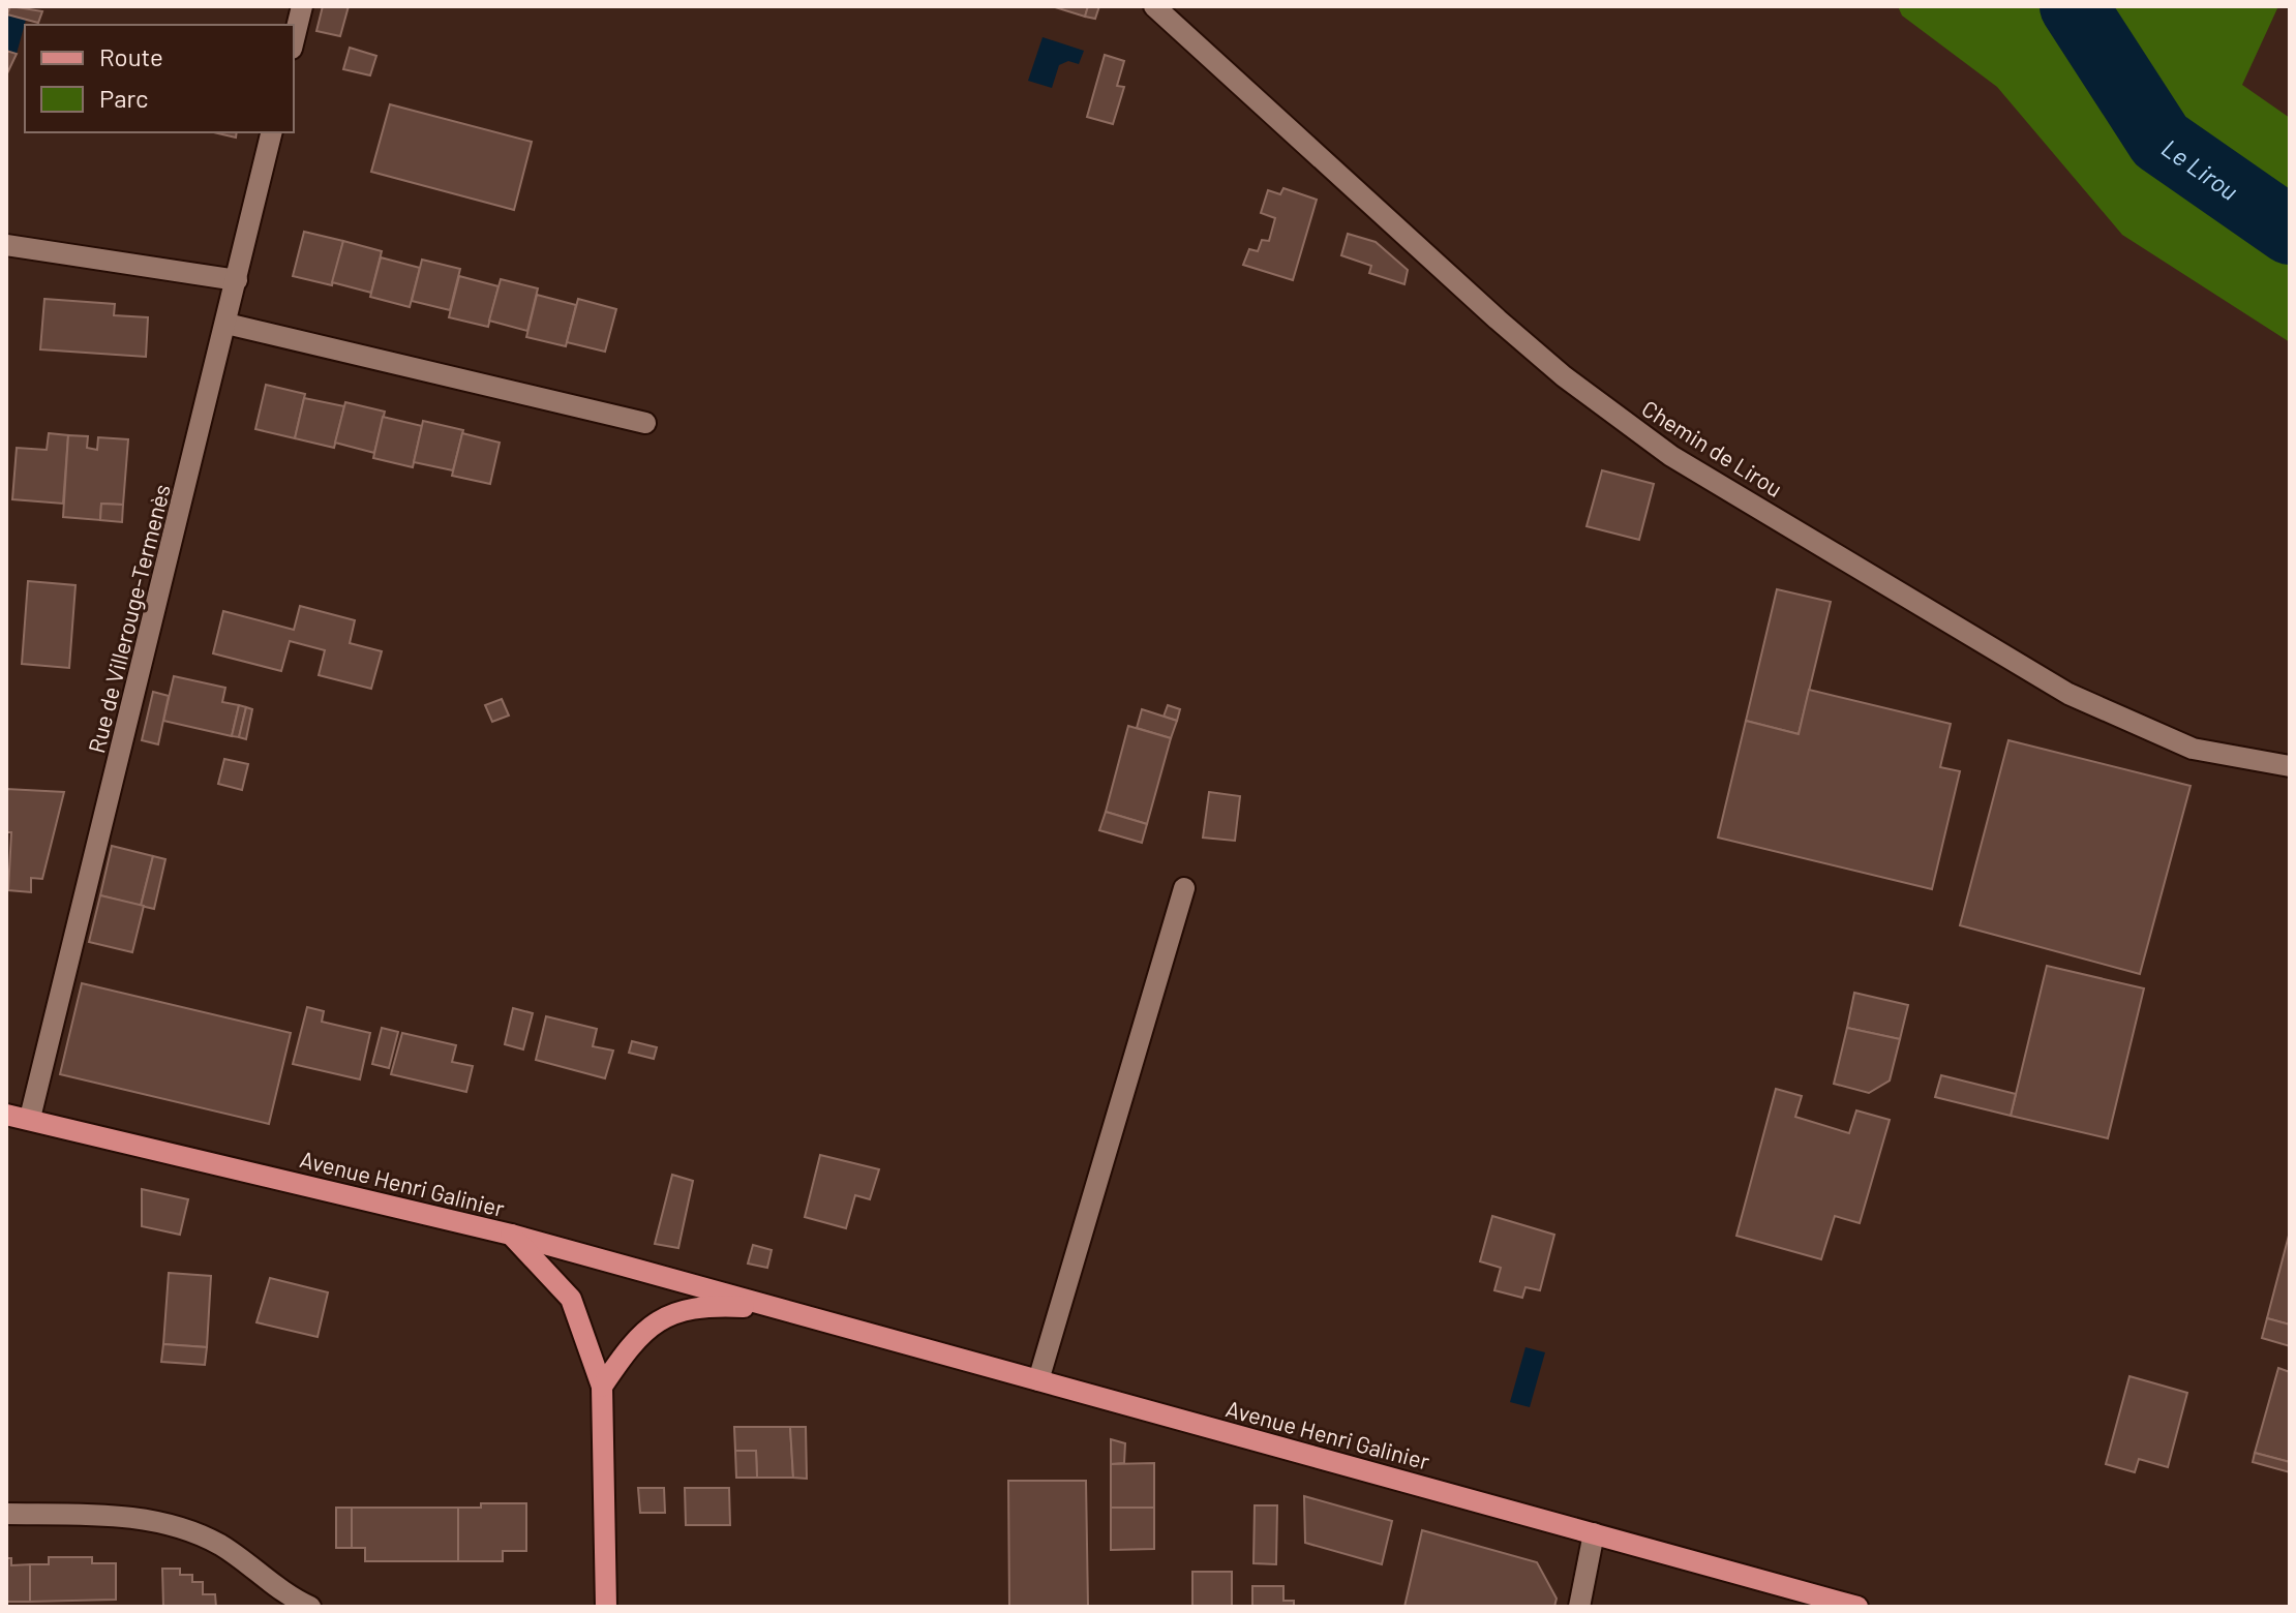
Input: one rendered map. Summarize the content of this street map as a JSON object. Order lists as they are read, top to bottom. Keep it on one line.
{"streets":{"main road":["Avenue Henri Galinier"],"street":["Chemin de Lirou","Rue de Villerouge-Termenès"]},"crossings":[["Rue de Villerouge-Termenès","Avenue Henri Galinier"]],"water":["Le Lirou"],"legend":["Route","Parc"]}
